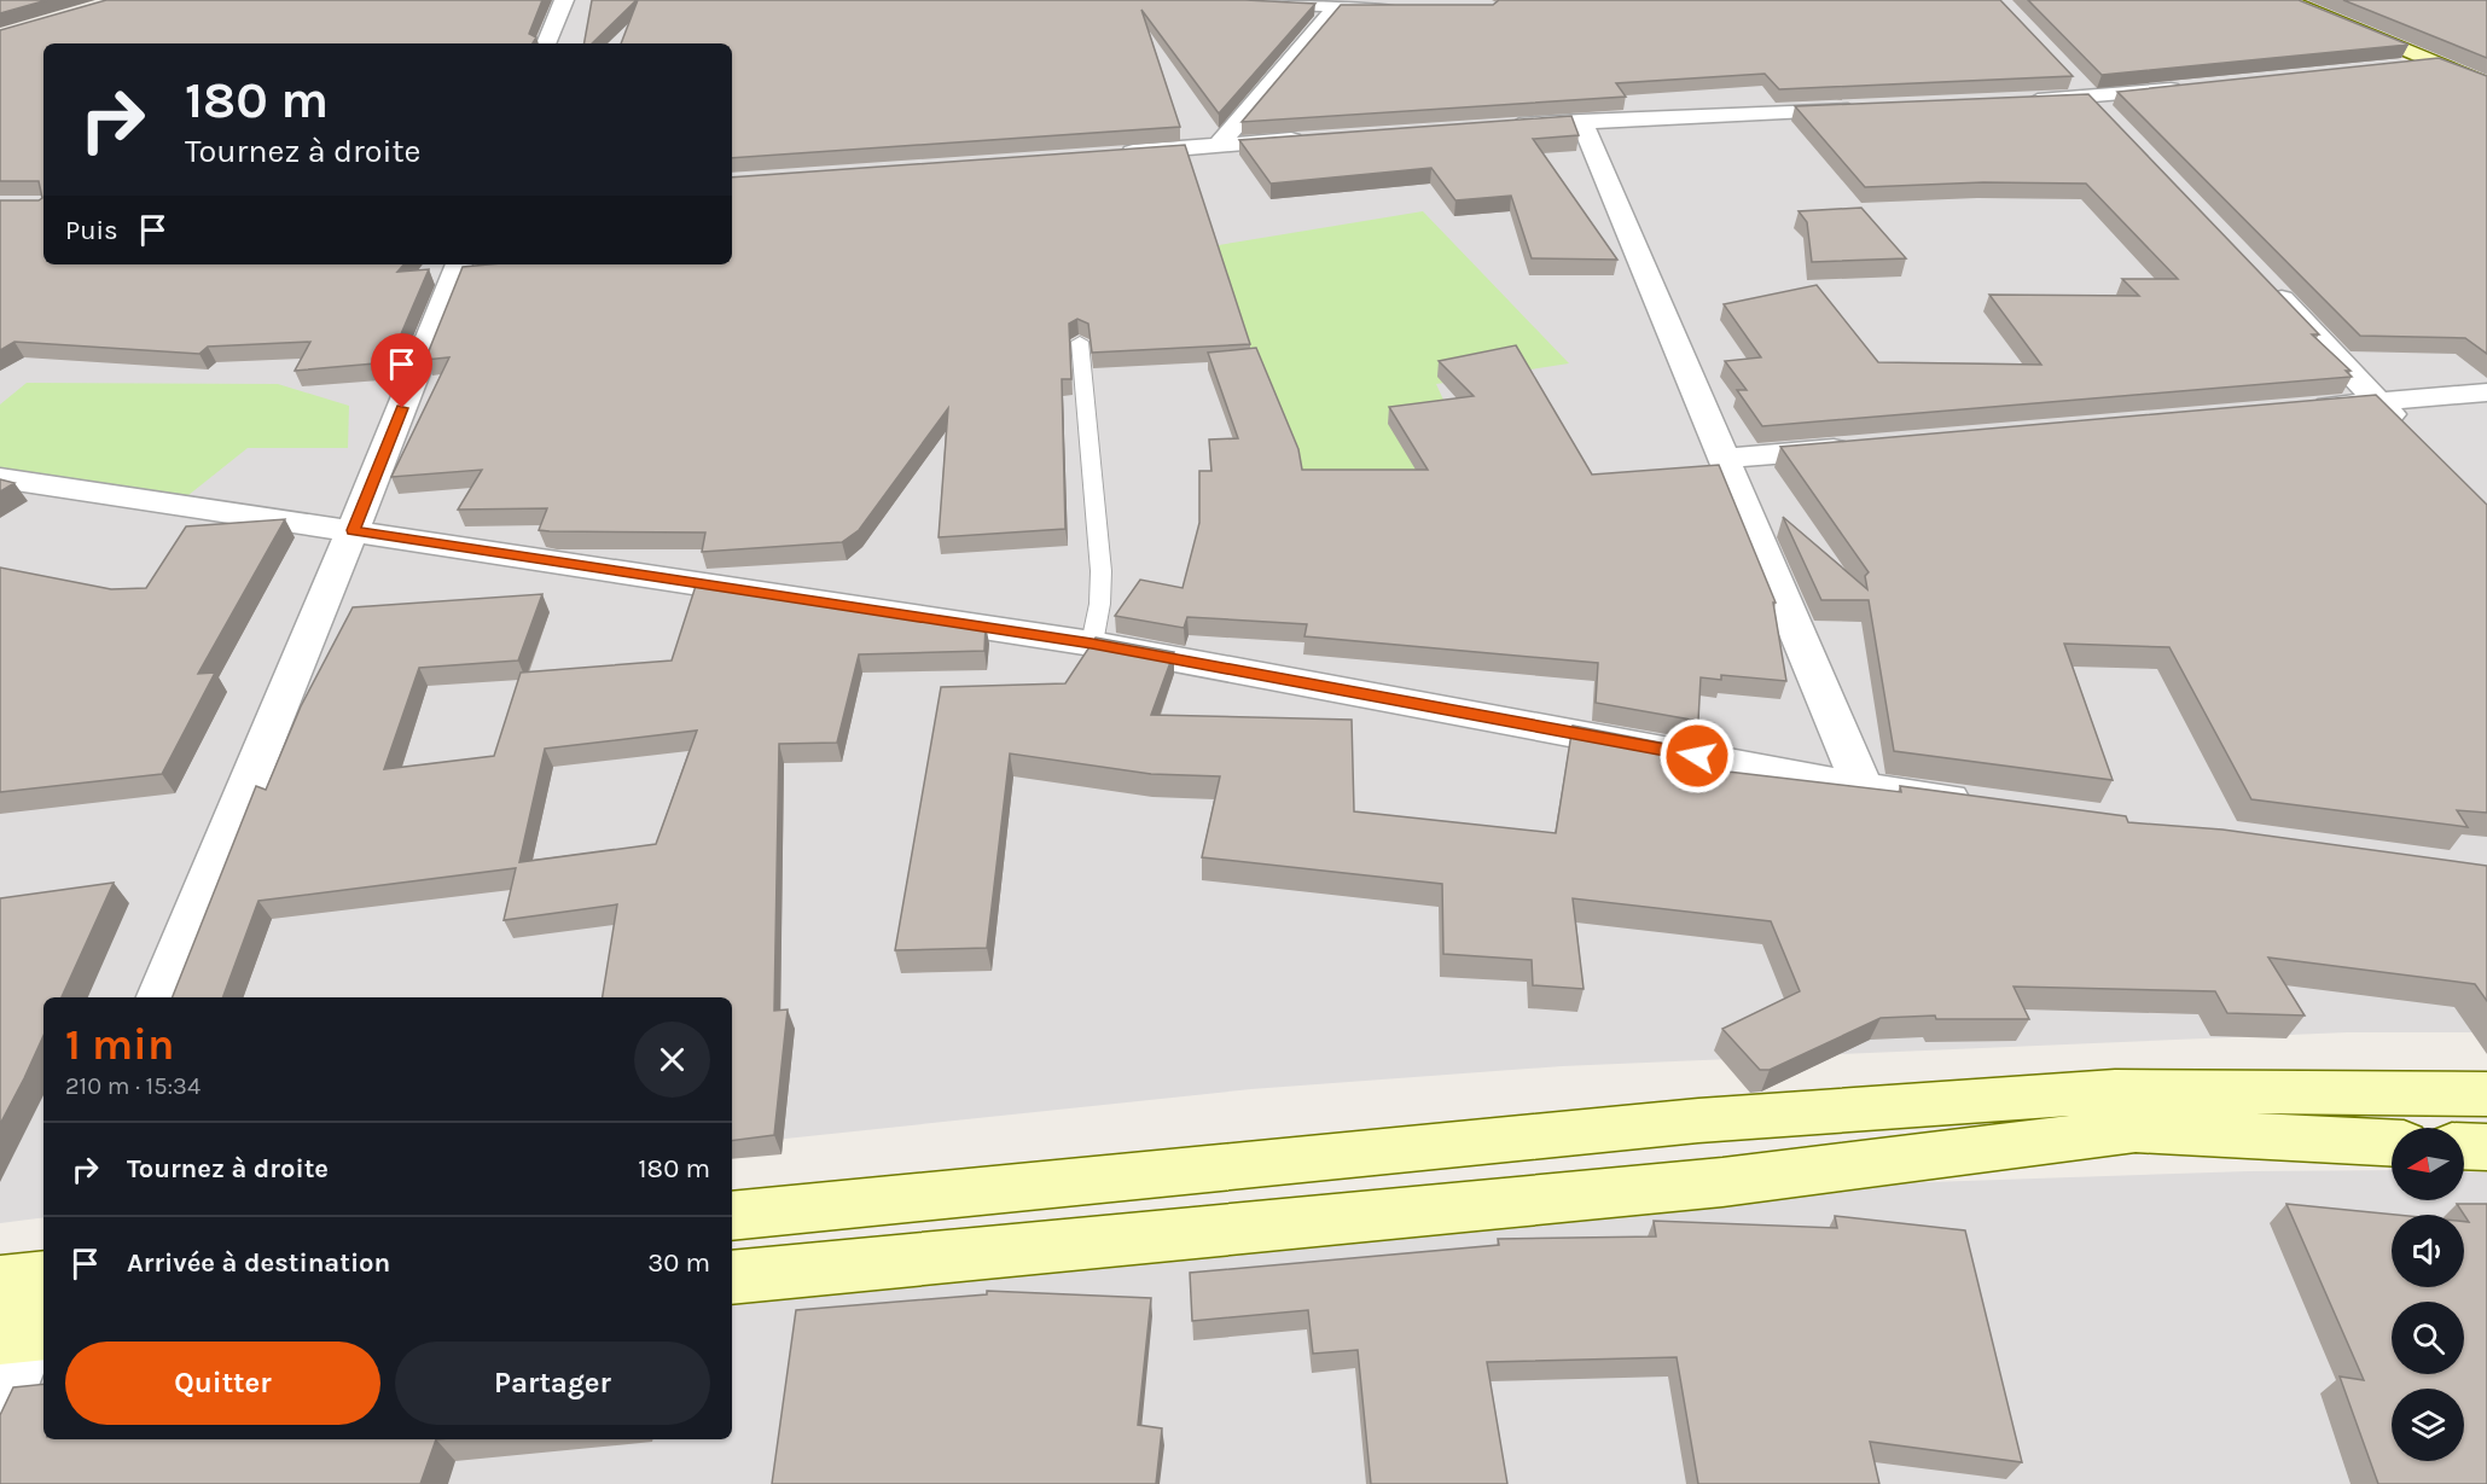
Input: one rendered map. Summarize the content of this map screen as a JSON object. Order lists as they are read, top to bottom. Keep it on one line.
{"north":"left","page":{"turn":["180 m","Tournez à droite"],"then":"Puis","heading":["1 min","210 m · 15:34"],"list":[{"name":"Tournez à droite","value":"180 m"},{"name":"Arrivée à destination","value":"30 m"}],"buttons":["Quitter","Partager"]}}
